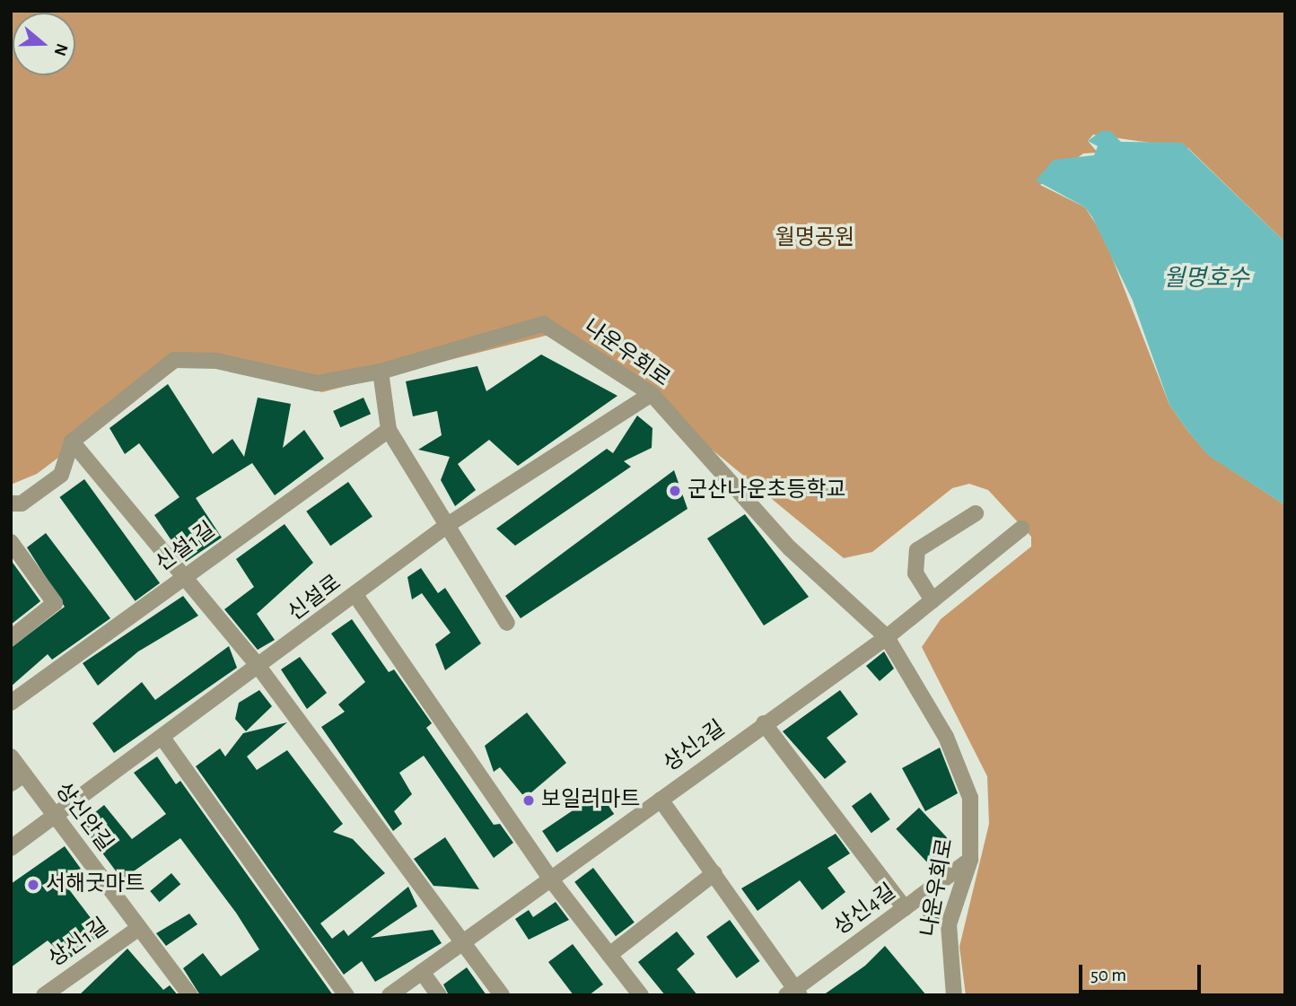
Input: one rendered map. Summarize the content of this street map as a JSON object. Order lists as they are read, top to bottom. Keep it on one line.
{"streets":{"street":["나운우회로","신설1길","신설로","상신2길","상신안길","상신4길","상신1길"]},"crossings":[["나운우회로","신설로"],["나운우회로","상신2길"],["나운우회로","상신4길"],["신설로","상신안길"],["상신안길","상신1길"]],"water":["월명호수"],"parks":["월명공원"],"places":["군산나운초등학교","보일러마트","서해굿마트"],"scale_bar":"50 m","north":"right"}
